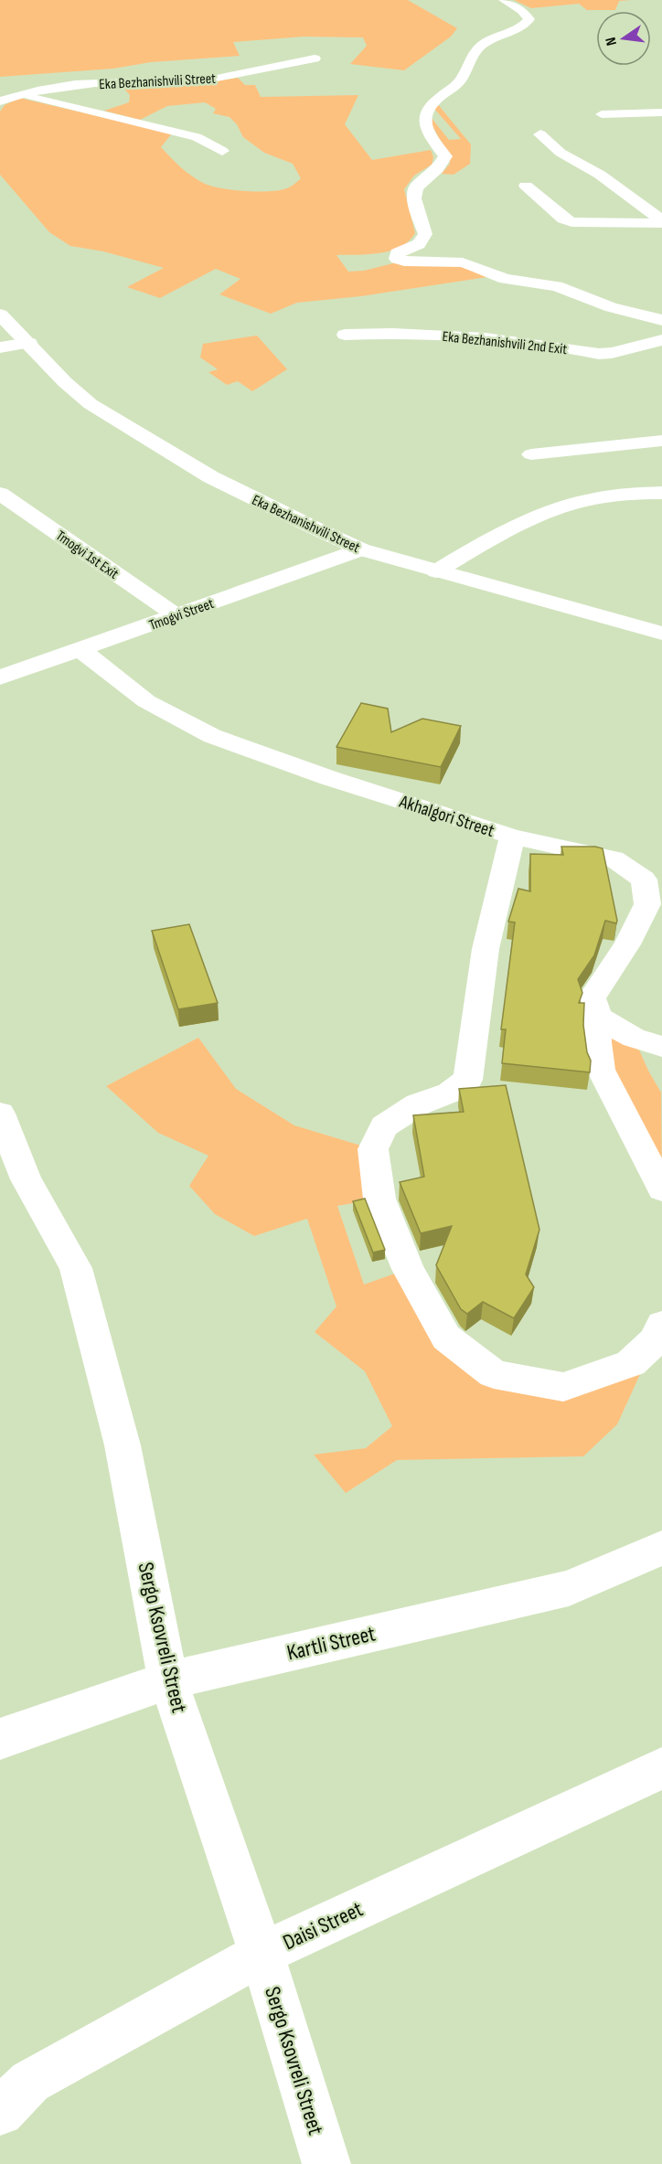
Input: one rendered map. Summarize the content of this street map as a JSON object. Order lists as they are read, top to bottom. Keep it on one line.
{"streets":{"street":["Eka Bezhanishvili Street","Eka Bezhanishvili 2nd Exit","Tmogvi 1st Exit","Tmogvi Street","Akhalgori Street","Sergo Ksovreli Street","Kartli Street","Daisi Street"]},"crossings":[["Eka Bezhanishvili Street","Tmogvi Street"],["Tmogvi 1st Exit","Tmogvi Street"],["Tmogvi Street","Akhalgori Street"],["Sergo Ksovreli Street","Kartli Street"],["Sergo Ksovreli Street","Daisi Street"]],"north":"left"}
